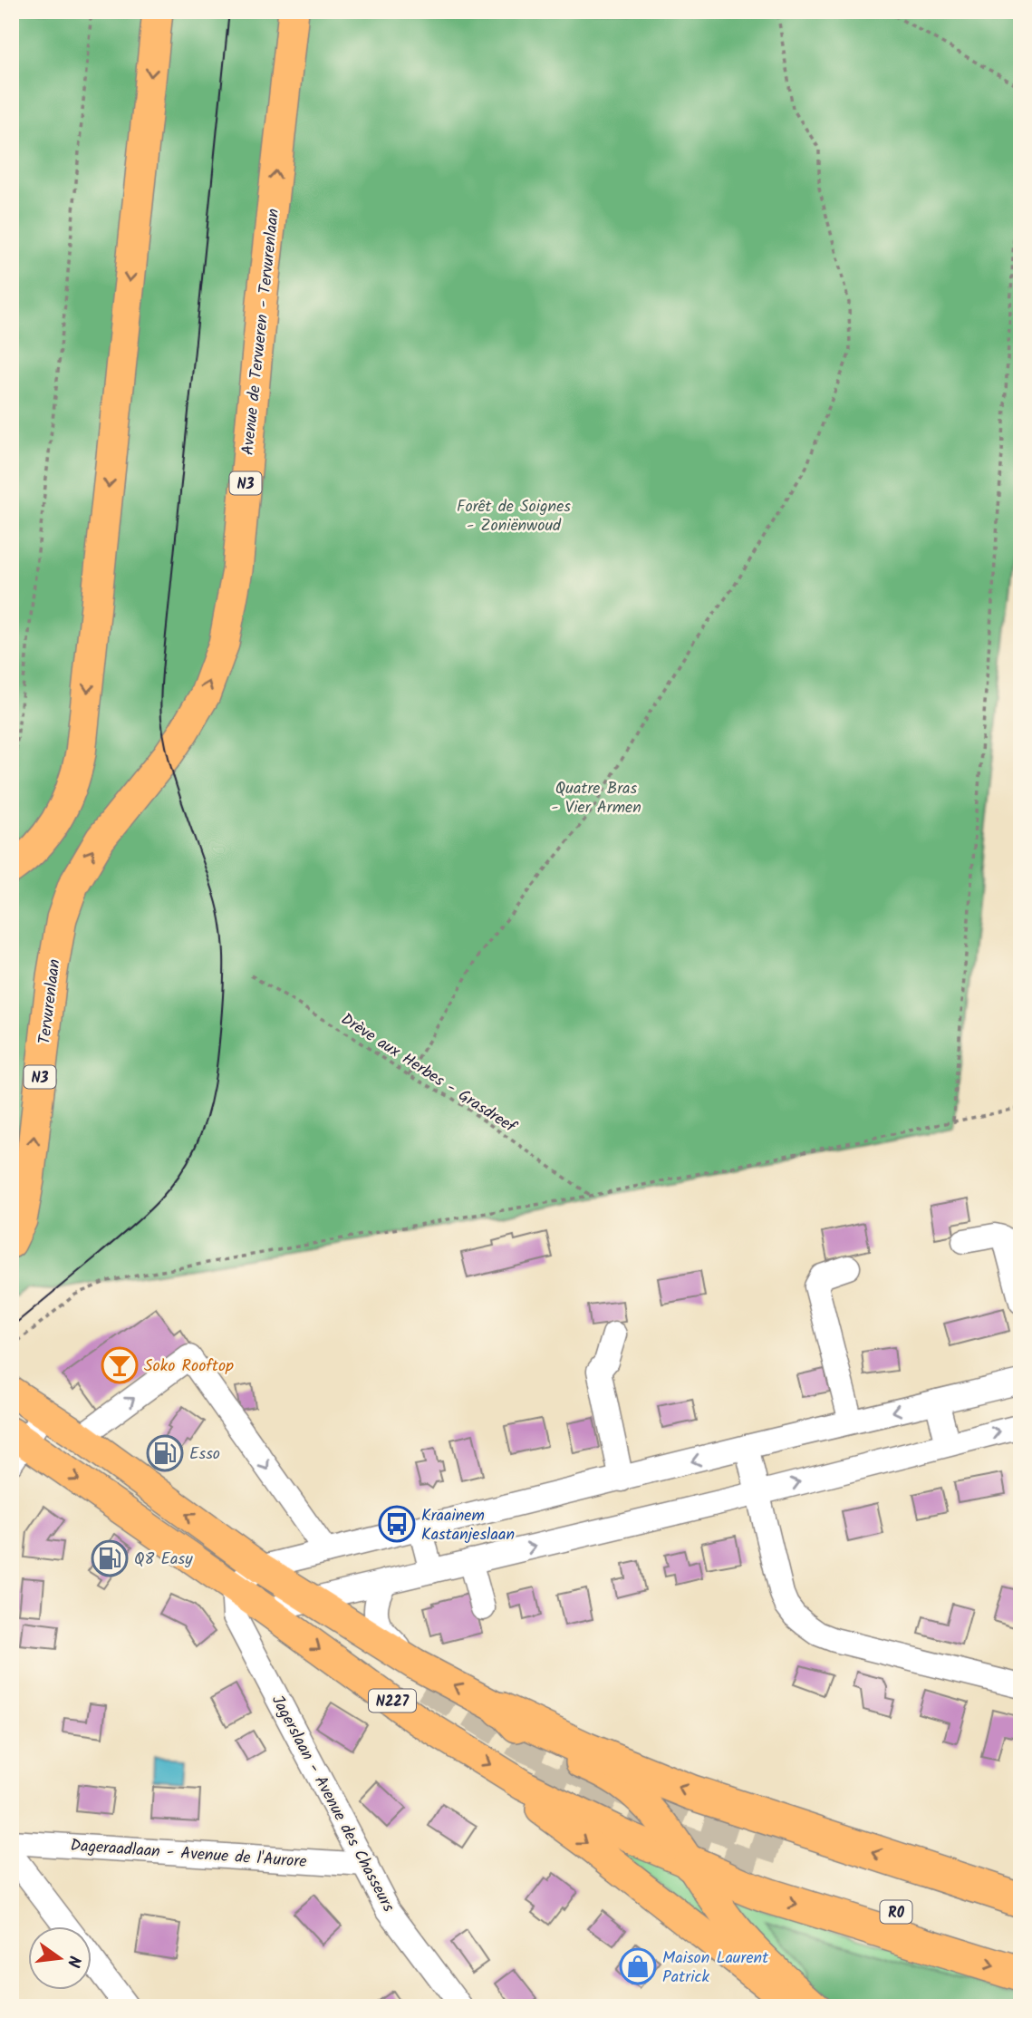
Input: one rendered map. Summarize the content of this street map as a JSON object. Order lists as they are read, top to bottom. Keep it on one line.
{"streets":{"highway":["R0"],"main road":["Avenue de Tervueren - Tervurenlaan","N3","Tervurenlaan","N227"],"street":["Jagerslaan - Avenue des Chasseurs","Dageraadlaan - Avenue de l'Aurore"],"path":["Drève aux Herbes - Grasdreef"]},"crossings":[["Avenue de Tervueren - Tervurenlaan","Tervurenlaan"],["N227","Jagerslaan - Avenue des Chasseurs"],["Jagerslaan - Avenue des Chasseurs","Dageraadlaan - Avenue de l'Aurore"]],"one_way":["Tervurenlaan"],"parks":["Forêt de Soignes - Zoniënwoud","Quatre Bras - Vier Armen"],"places":{"bar":["Soko Rooftop"],"fuel station":["Esso","Q8 Easy"],"bus stop":["Kraainem Kastanjeslaan"],"shop":["Maison Laurent Patrick"]},"north":"right"}
